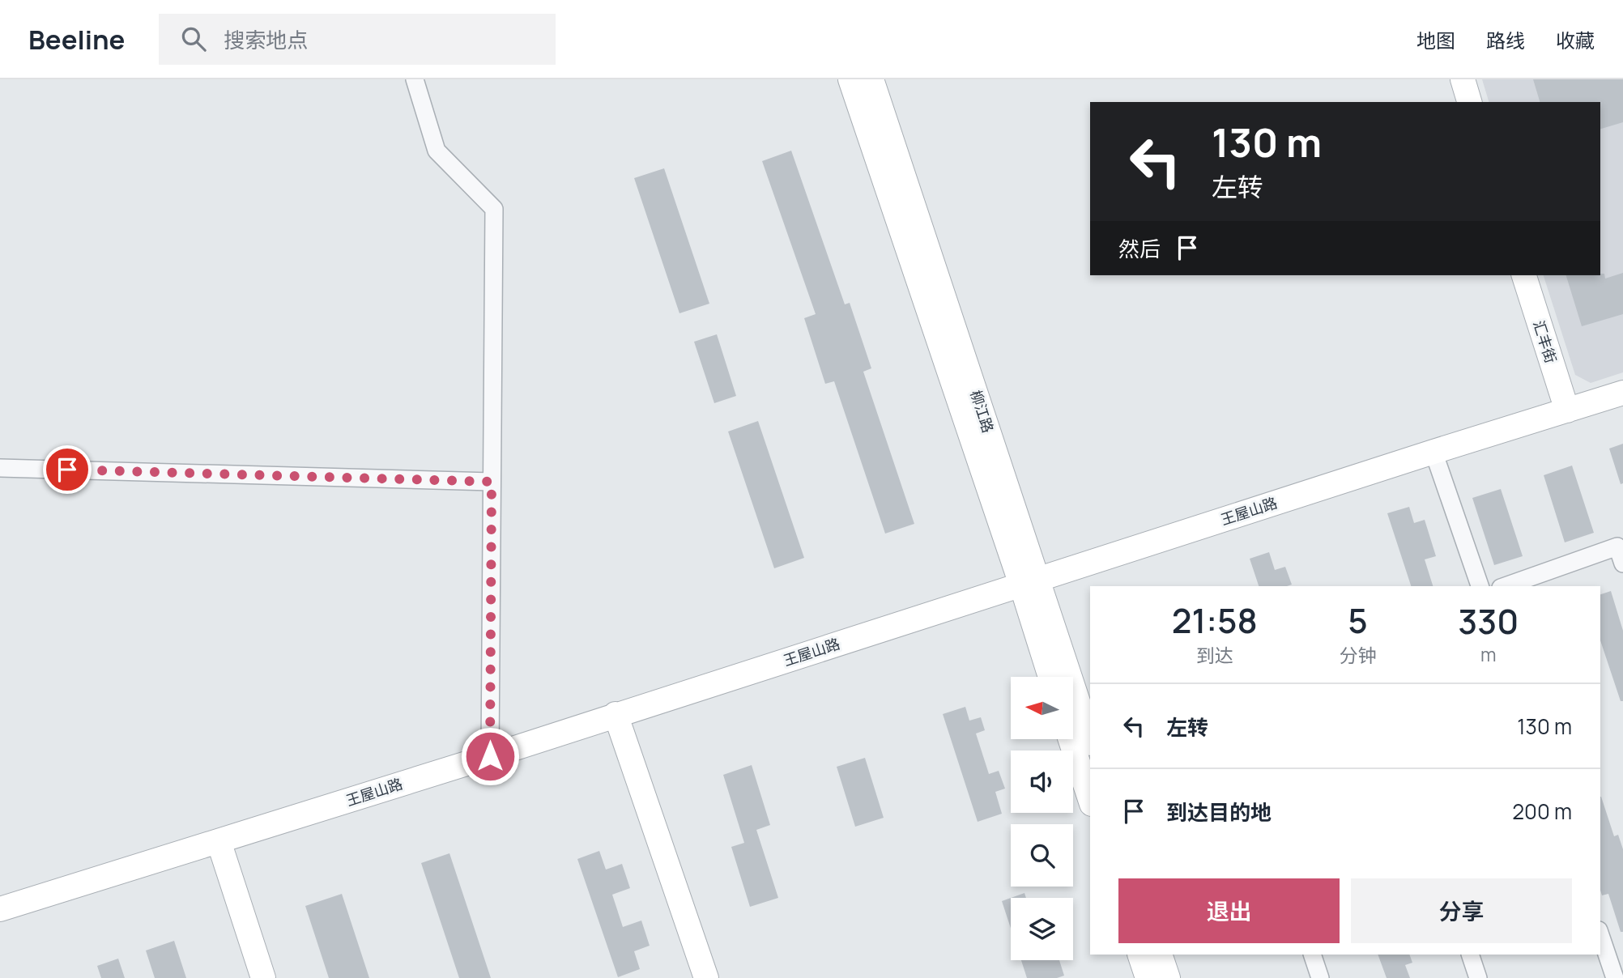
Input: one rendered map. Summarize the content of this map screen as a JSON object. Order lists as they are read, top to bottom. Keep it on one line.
{"streets":{"street":["汇丰街","柳江路","王屋山路"]},"crossings":[["汇丰街","王屋山路"],["柳江路","王屋山路"]],"north":"left","page":{"header":"Beeline","search":"搜索地点","nav":["地图","路线","收藏"],"turn":["130 m","左转"],"then":"然后","eta":["21:58","到达","5","分钟","330","m"],"list":[{"name":"左转","value":"130 m"},{"name":"到达目的地","value":"200 m"}],"buttons":["退出","分享"]}}
